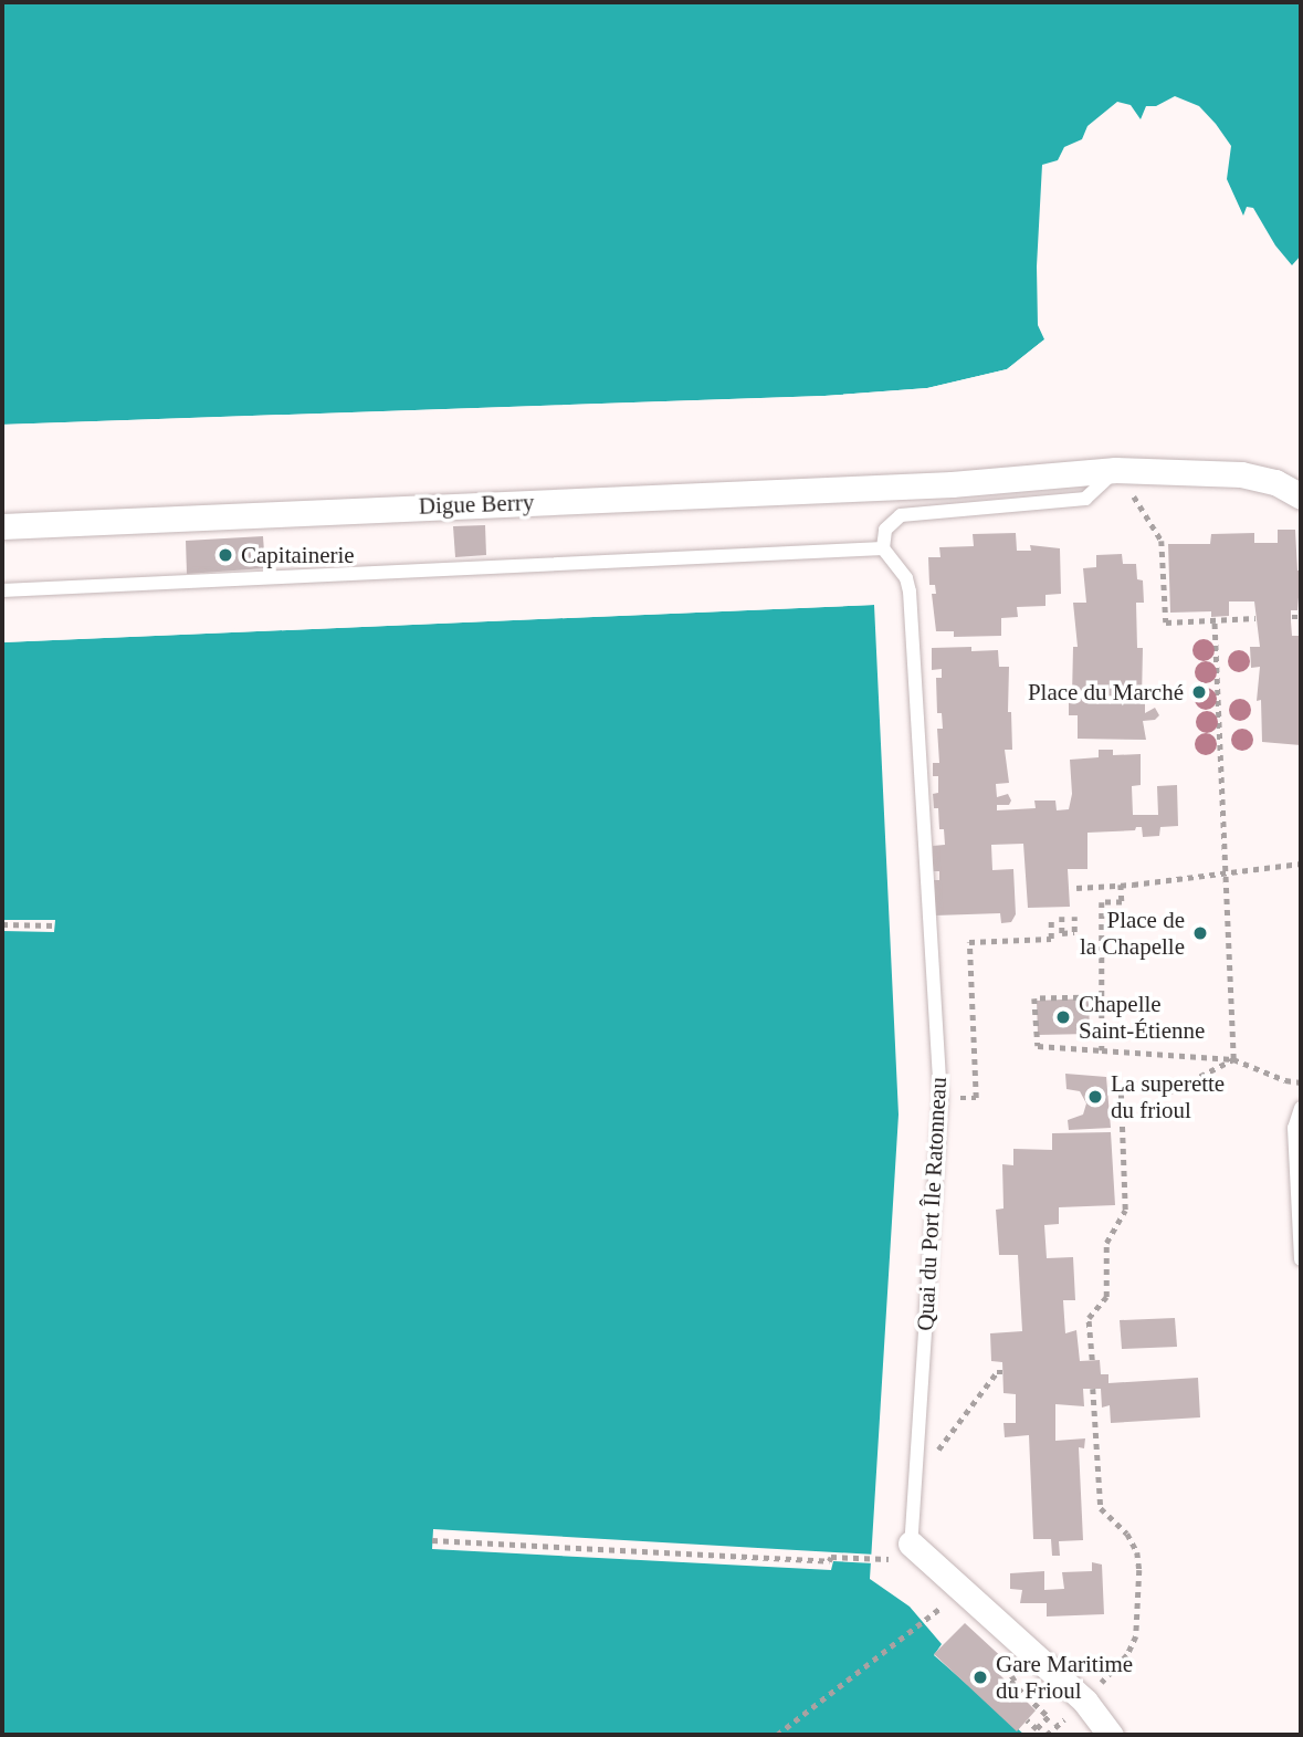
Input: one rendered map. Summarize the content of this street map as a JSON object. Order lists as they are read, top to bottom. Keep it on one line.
{"streets":{"street":["Digue Berry"],"lane":["Quai du Port Île Ratonneau"]},"places":["Capitainerie","Place du Marché","Place de la Chapelle","Chapelle Saint-Étienne","La superette du frioul","Gare Maritime du Frioul"]}
